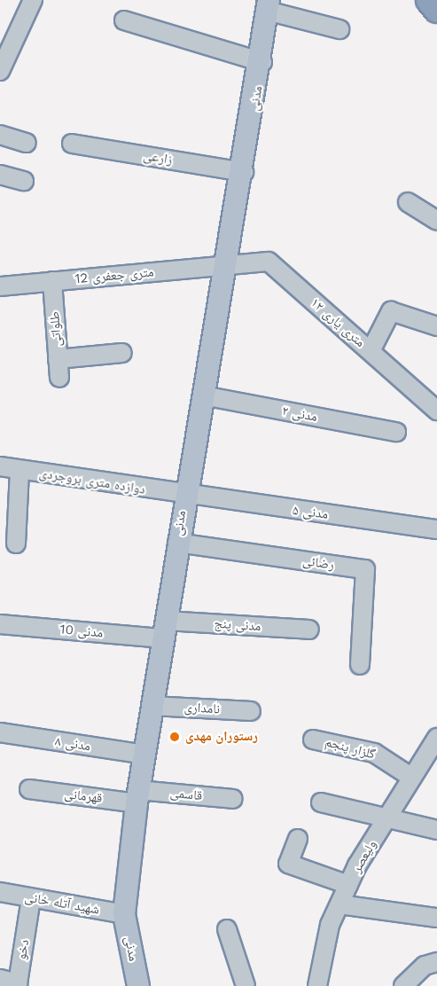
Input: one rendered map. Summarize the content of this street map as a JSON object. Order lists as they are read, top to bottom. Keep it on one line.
{"streets":{"main road":["مدنی"],"street":["زارعی","12 متری جعفری","۱۲ متری یاری","طلواتی","مدنی ۲","دوازده متری بروجردی","مدنی ۵","رضائی","مدنی پنج","مدنی 10","نامداری","مدنی ۸","گلزار پنجم","قاسمی","قهرمانی","ولیعصر","شهید آتله خانی","دخو"]},"crossings":[["مدنی","زارعی"],["مدنی","12 متری جعفری"],["مدنی","۱۲ متری یاری"],["مدنی","مدنی ۲"],["مدنی","دوازده متری بروجردی"],["مدنی","مدنی ۵"],["مدنی","رضائی"],["مدنی","مدنی پنج"],["مدنی","مدنی 10"],["مدنی","نامداری"],["مدنی","مدنی ۸"],["مدنی","قاسمی"],["مدنی","قهرمانی"],["مدنی","شهید آتله خانی"],["12 متری جعفری","۱۲ متری یاری"],["12 متری جعفری","طلواتی"],["دوازده متری بروجردی","مدنی ۵"],["مدنی پنج","مدنی 10"],["گلزار پنجم","ولیعصر"],["قاسمی","قهرمانی"],["شهید آتله خانی","دخو"]],"places":["رستوران مهدی"]}
